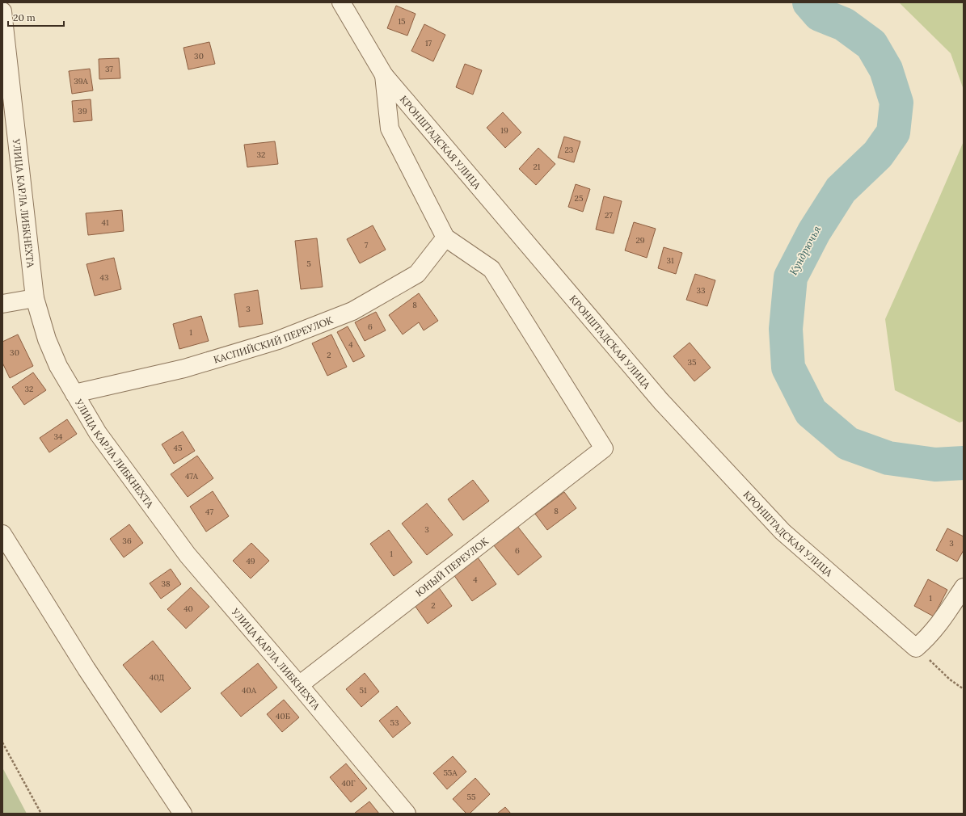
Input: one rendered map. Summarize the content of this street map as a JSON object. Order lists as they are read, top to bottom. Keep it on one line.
{"streets":{"street":["КРОНШТАДСКАЯ УЛИЦА","УЛИЦА КАРЛА ЛИБКНЕХТА","КАСПИЙСКИЙ ПЕРЕУЛОК","ЮНЫЙ ПЕРЕУЛОК"]},"crossings":[["УЛИЦА КАРЛА ЛИБКНЕХТА","КАСПИЙСКИЙ ПЕРЕУЛОК"],["УЛИЦА КАРЛА ЛИБКНЕХТА","ЮНЫЙ ПЕРЕУЛОК"],["КАСПИЙСКИЙ ПЕРЕУЛОК","ЮНЫЙ ПЕРЕУЛОК"]],"water":["Кундрючья"],"house_numbers":["15","17","30","37","39А","39","19","23","32","21","25","27","41","29","7","31","5","43","33","8","3","6","1","4","30","2","35","32","34","45","47А","8","47","3","36","3","6","1","49","4","38","1","2","40","40Д","40А","51","40Б","53","55А","40Г","55"],"scale_bar":"20 m"}
